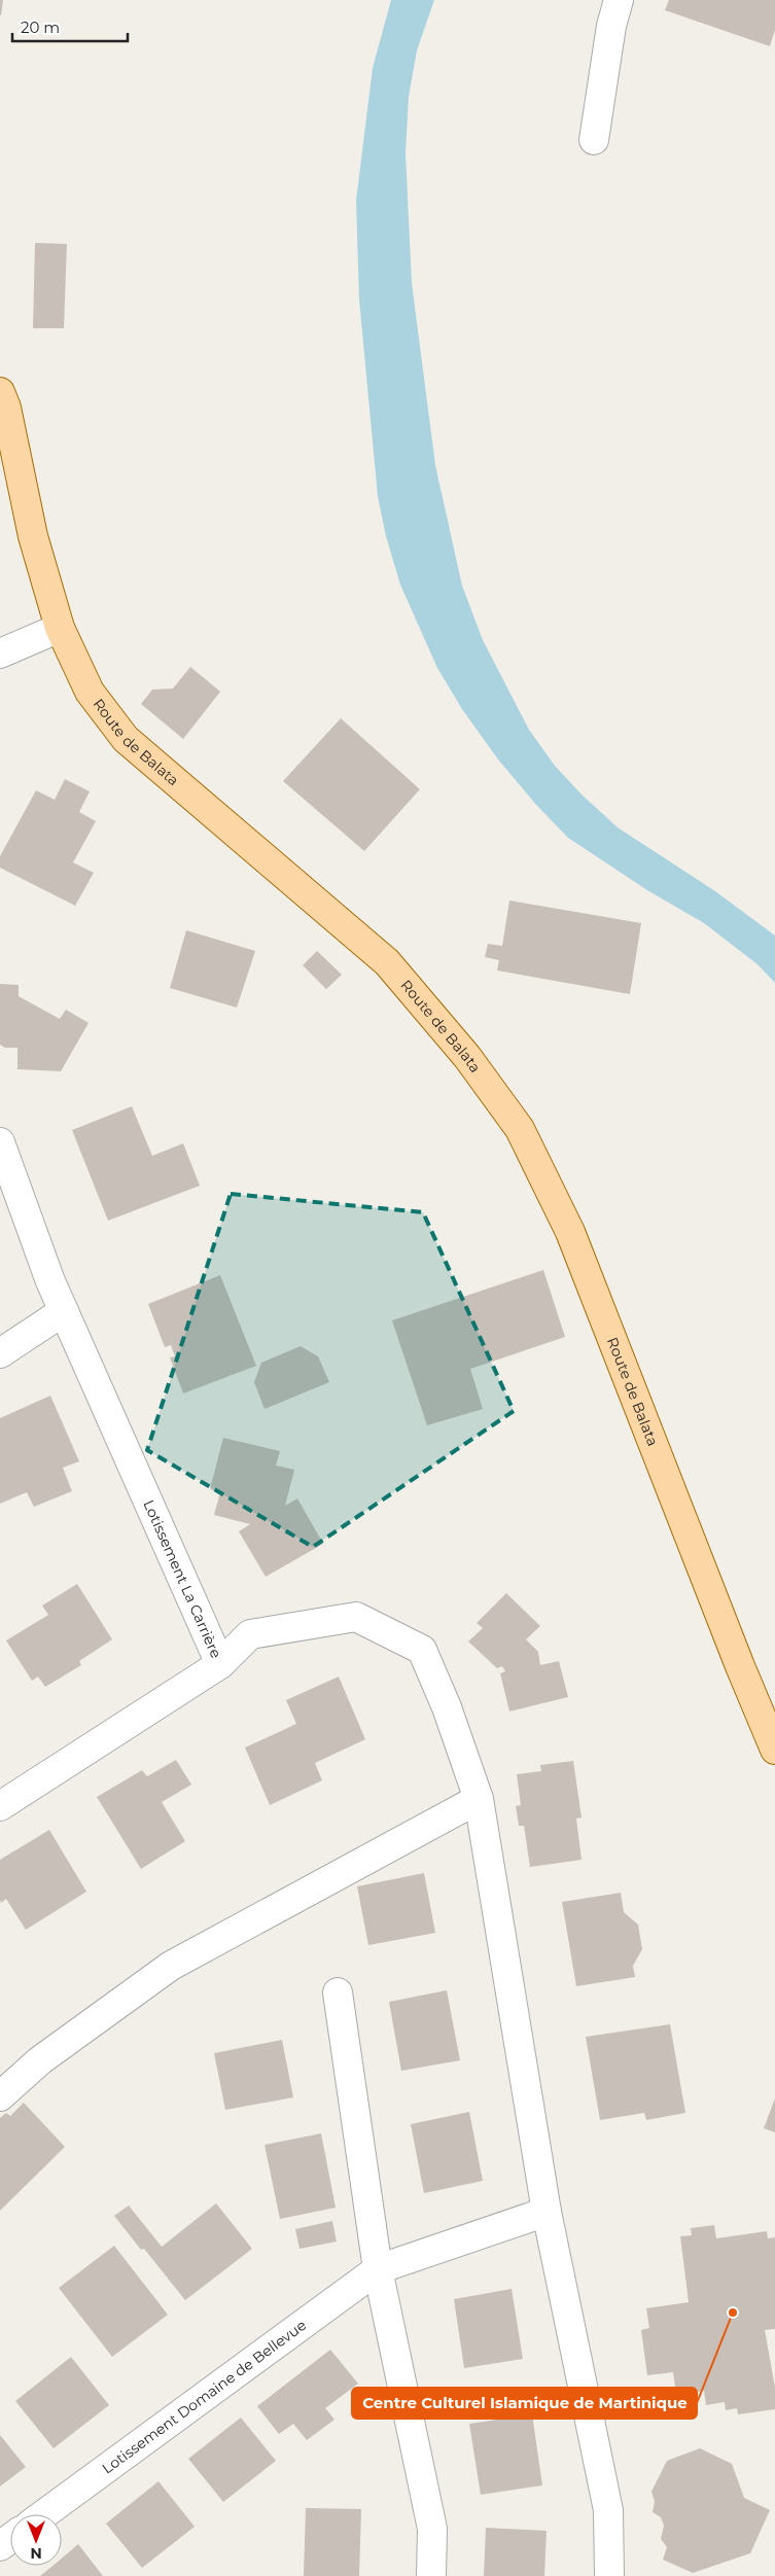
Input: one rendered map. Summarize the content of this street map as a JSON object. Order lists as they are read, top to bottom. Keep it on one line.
{"streets":{"main road":["Route de Balata"],"street":["Lotissement La Carrière","Lotissement Domaine de Bellevue"]},"places":["Centre Culturel Islamique de Martinique"],"scale_bar":"20 m","north":"bottom"}
